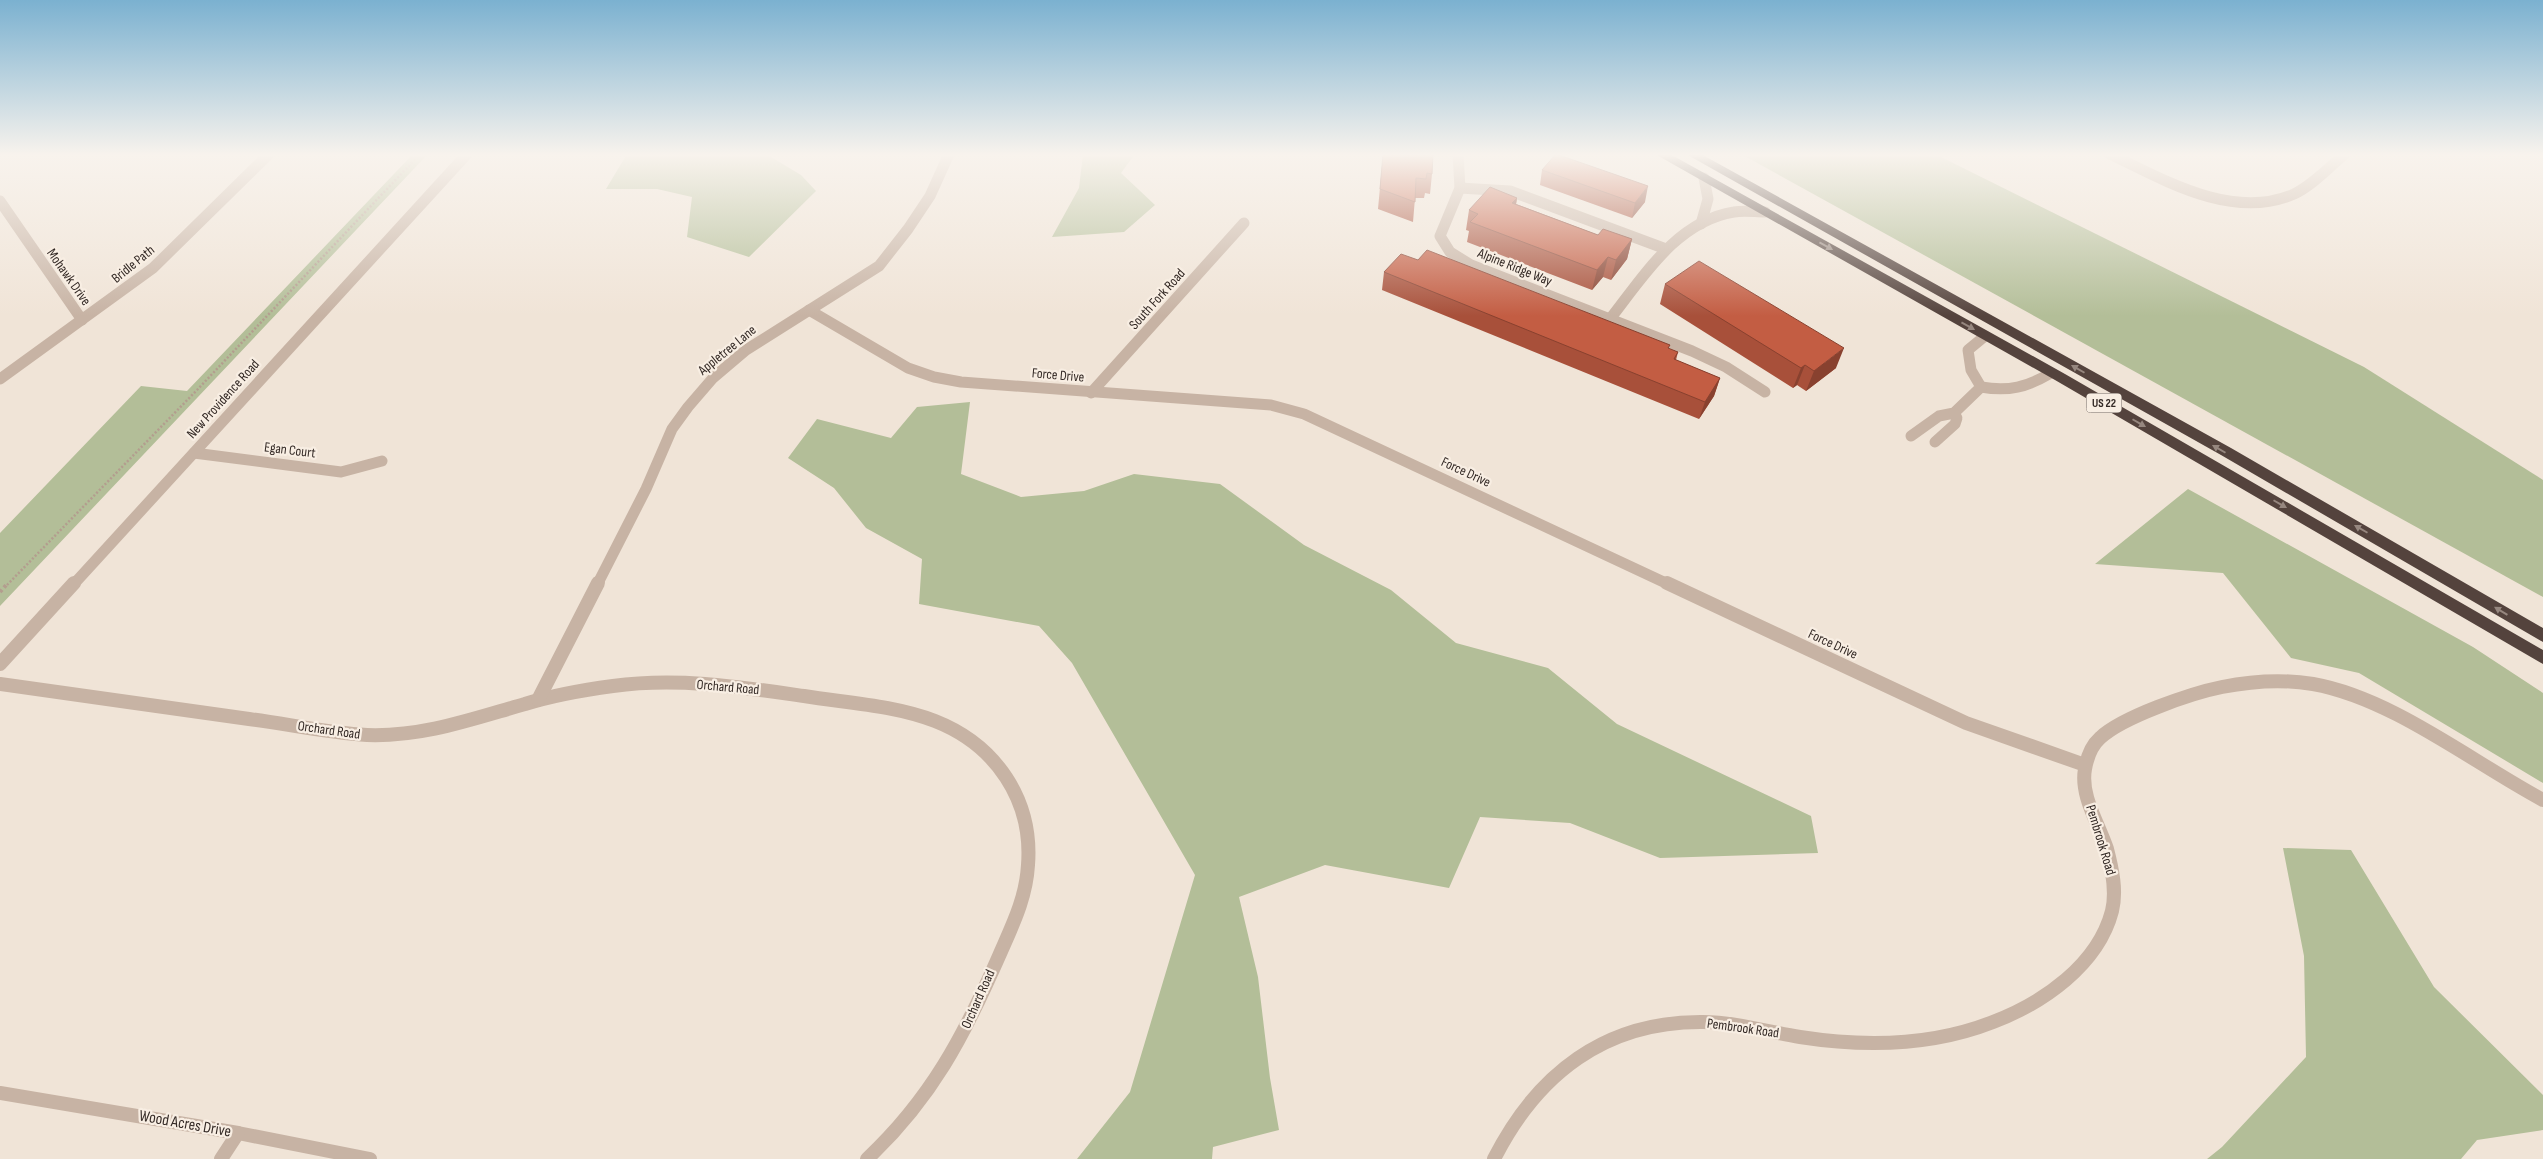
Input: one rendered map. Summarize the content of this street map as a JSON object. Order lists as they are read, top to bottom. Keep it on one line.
{"streets":{"highway":["US 22"],"street":["Bridle Path","Alpine Ridge Way","Mohawk Drive","South Fork Road","Appletree Lane","Force Drive","New Providence Road","Egan Court","Orchard Road","Pembrook Road","Wood Acres Drive"]},"crossings":[["Bridle Path","Mohawk Drive"],["South Fork Road","Force Drive"],["Appletree Lane","Force Drive"],["Appletree Lane","Orchard Road"],["Force Drive","Pembrook Road"],["New Providence Road","Egan Court"]]}
